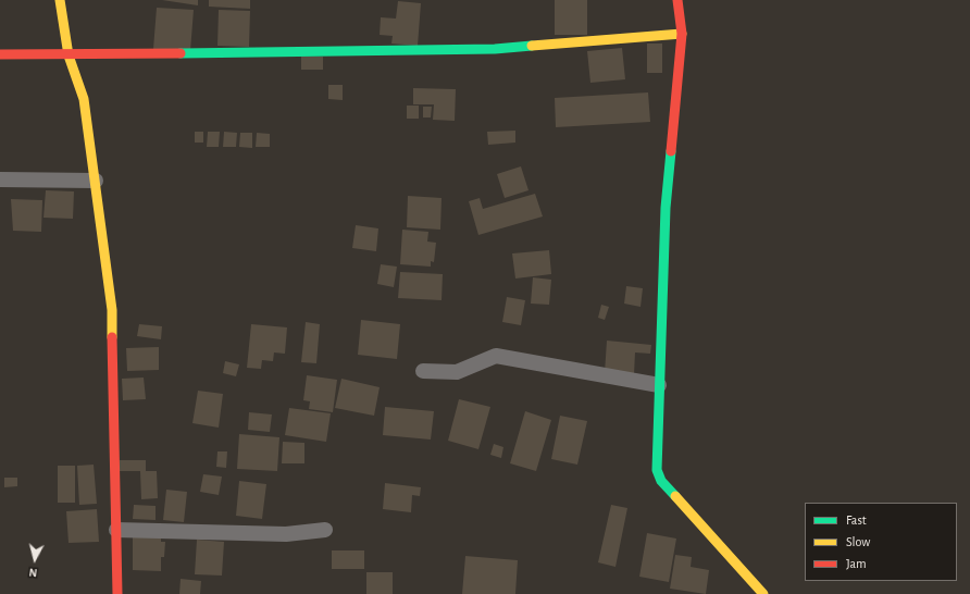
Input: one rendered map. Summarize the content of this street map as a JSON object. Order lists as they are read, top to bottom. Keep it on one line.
{"legend":["Fast","Slow","Jam"],"north":"bottom"}
